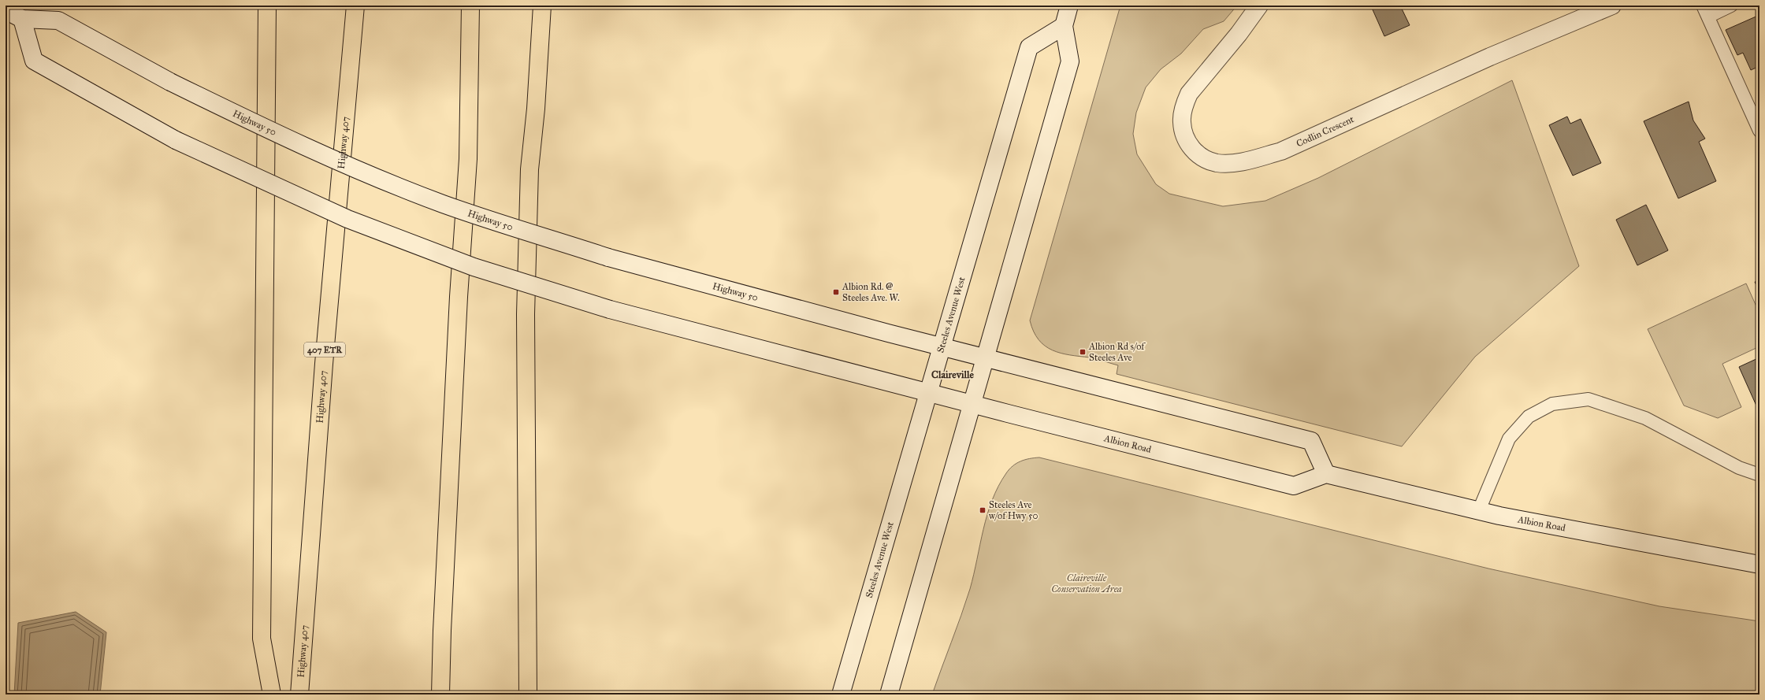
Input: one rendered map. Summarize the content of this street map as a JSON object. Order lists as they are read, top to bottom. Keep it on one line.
{"streets":{"highway":["Highway 407","407 ETR"],"main road":["Highway 50","Codlin Crescent","Steeles Avenue West","Albion Road"]},"crossings":[["Highway 50","Steeles Avenue West"],["Steeles Avenue West","Albion Road"]],"districts":["Claireville"],"parks":["Claireville Conservation Area"],"places":{"transit":["Albion Rd. @ Steeles Ave. W.","Albion Rd s/of Steeles Ave","Steeles Ave w/of Hwy 50"]}}
